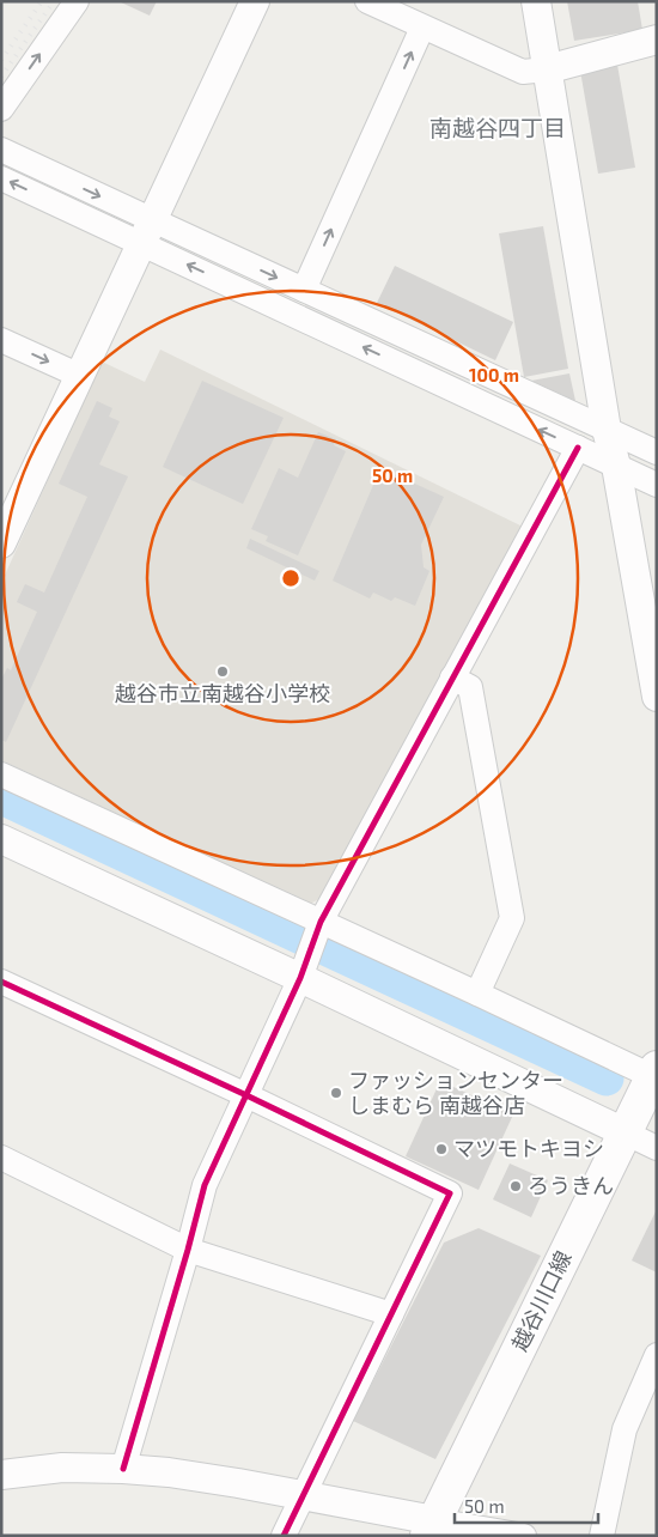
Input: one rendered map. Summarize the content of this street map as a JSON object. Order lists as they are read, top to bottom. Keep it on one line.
{"streets":{"main road":["越谷川口線"]},"districts":["南越谷四丁目"],"places":["越谷市立南越谷小学校","ファッションセンター しまむら 南越谷店","マツモトキヨシ","ろうきん"],"scale_bar":"50 m","rings":["100 m","50 m"]}
